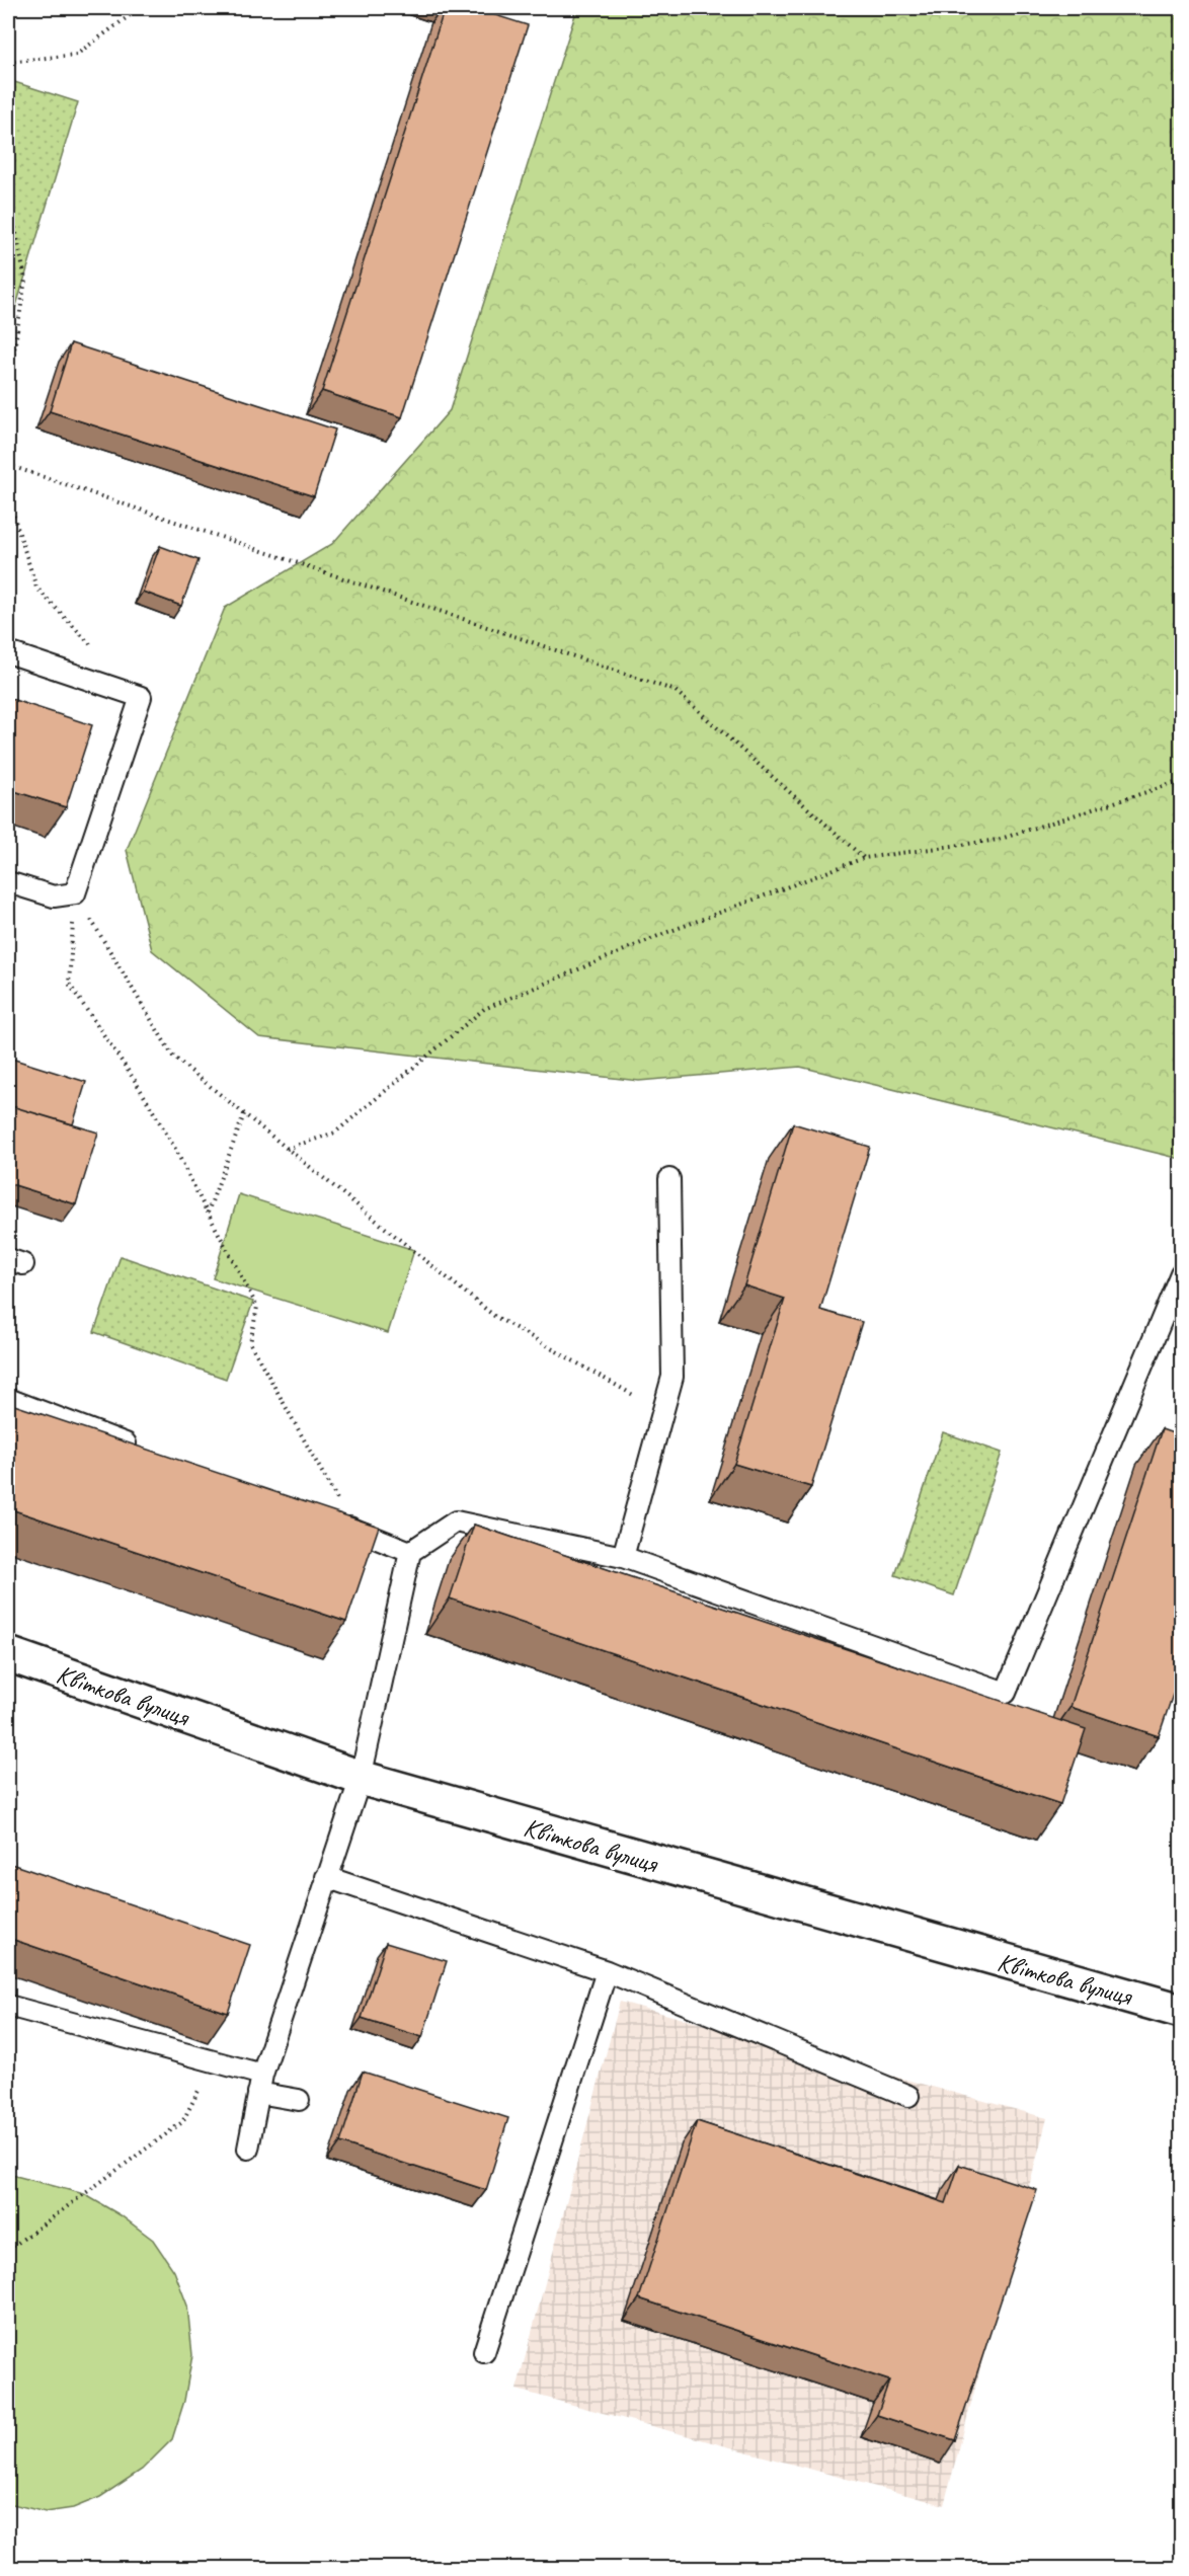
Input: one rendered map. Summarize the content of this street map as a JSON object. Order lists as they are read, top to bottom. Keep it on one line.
{"streets":{"street":["Квіткова вулиця"]}}
